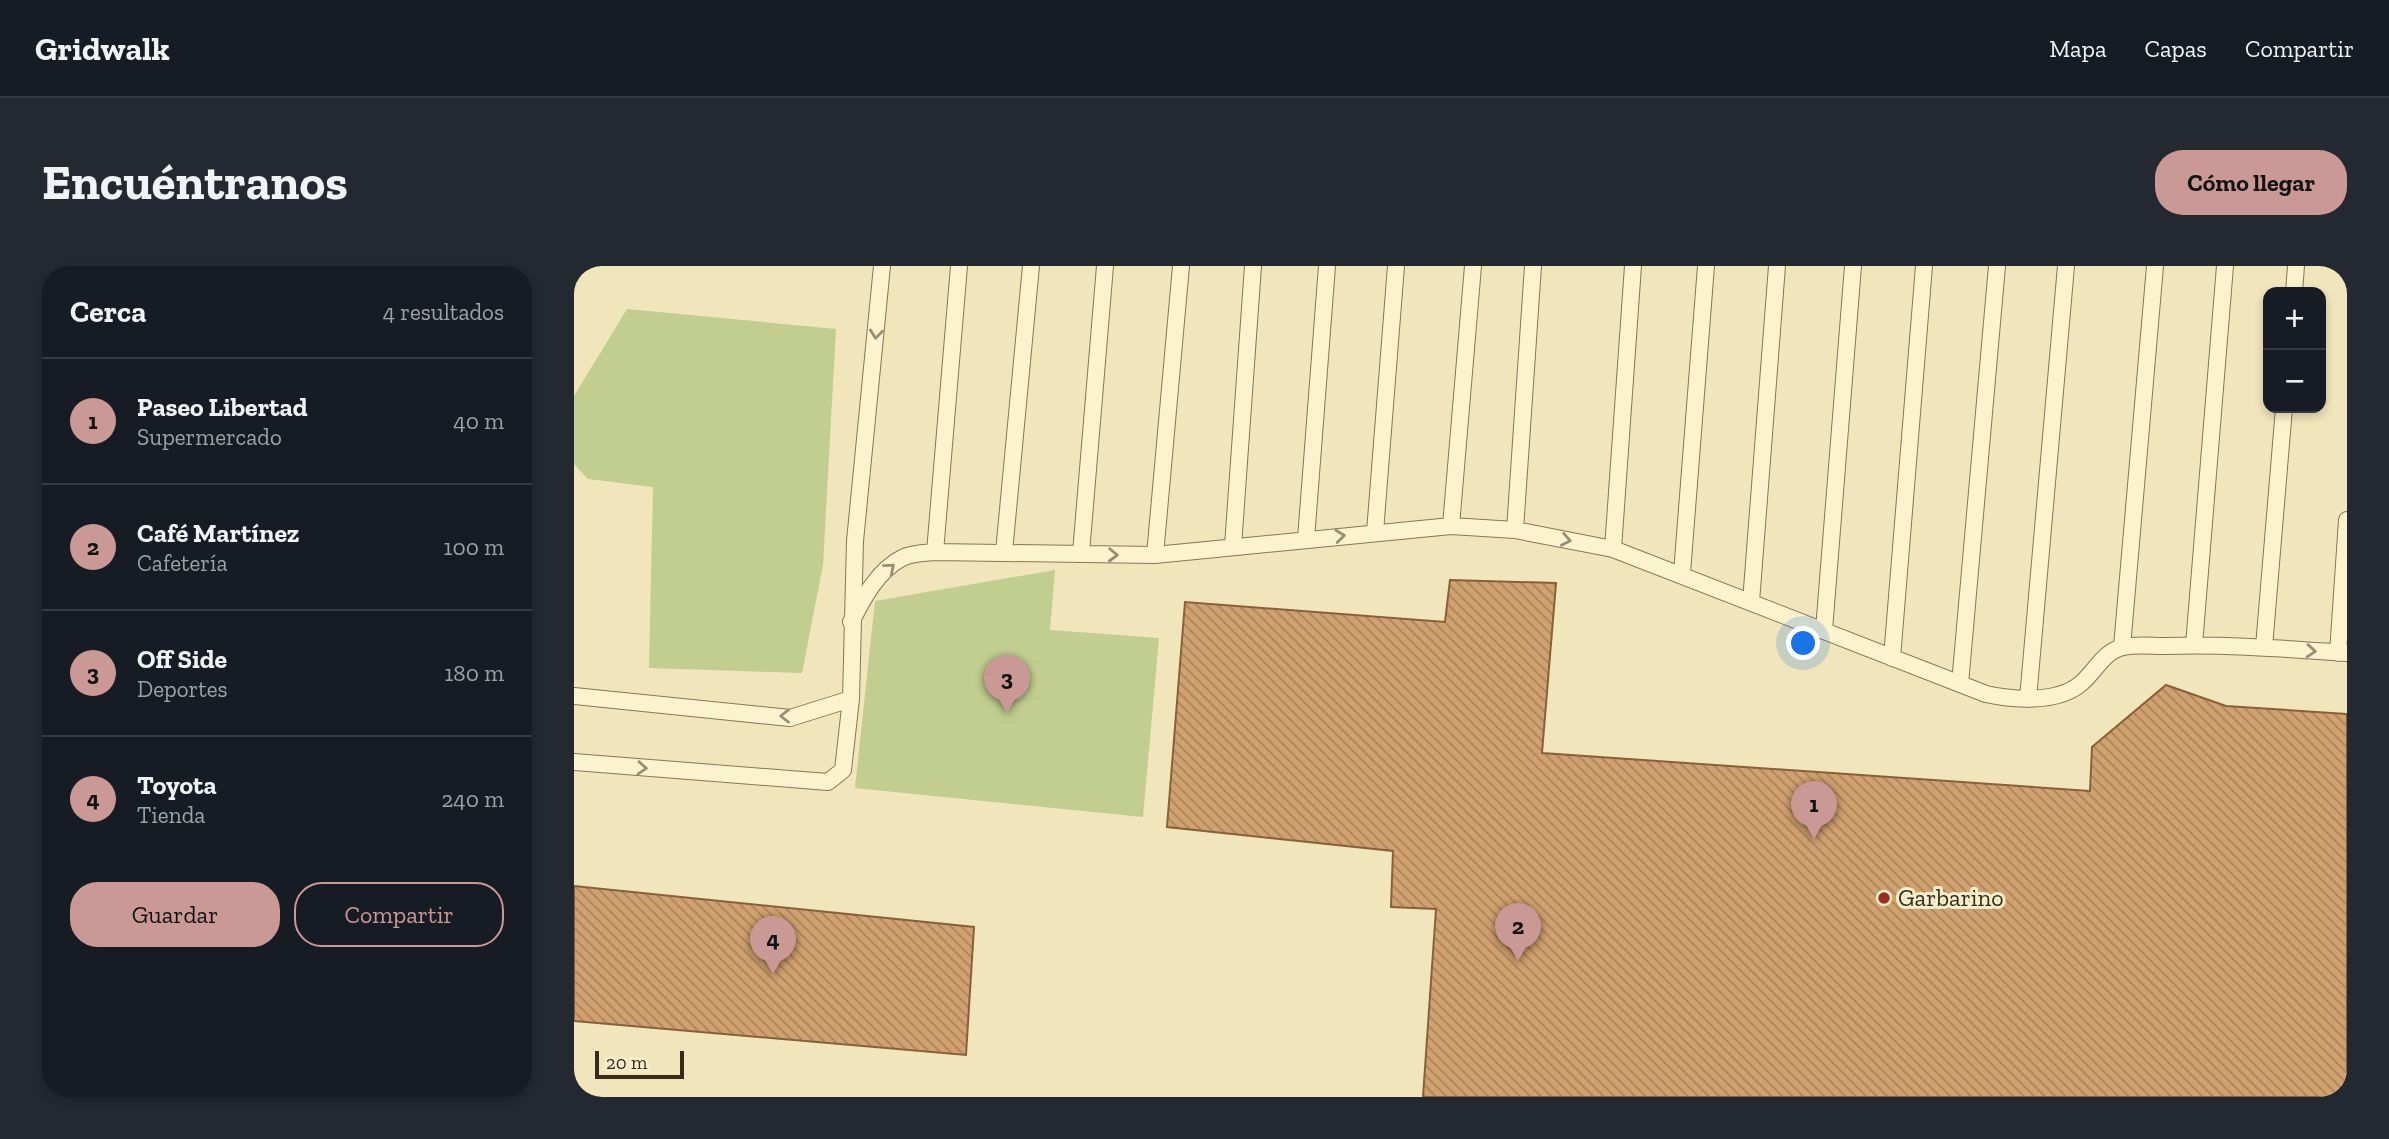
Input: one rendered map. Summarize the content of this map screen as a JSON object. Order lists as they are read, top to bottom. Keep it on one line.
{"places":["Garbarino"],"scale_bar":"20 m","page":{"header":"Gridwalk","nav":["Mapa","Capas","Compartir"],"buttons":["Cómo llegar",["Guardar","Compartir"]],"title":"Encuéntranos","heading":["Cerca","4 resultados"],"map_buttons":["+","−"],"list":[{"mark":"1","name":"Paseo Libertad","note":"Supermercado","value":"40 m"},{"mark":"2","name":"Café Martínez","note":"Cafetería","value":"100 m"},{"mark":"3","name":"Off Side","note":"Deportes","value":"180 m"},{"mark":"4","name":"Toyota","note":"Tienda","value":"240 m"}],"pins":["3","1","2","4"],"scale":"20 m"}}
